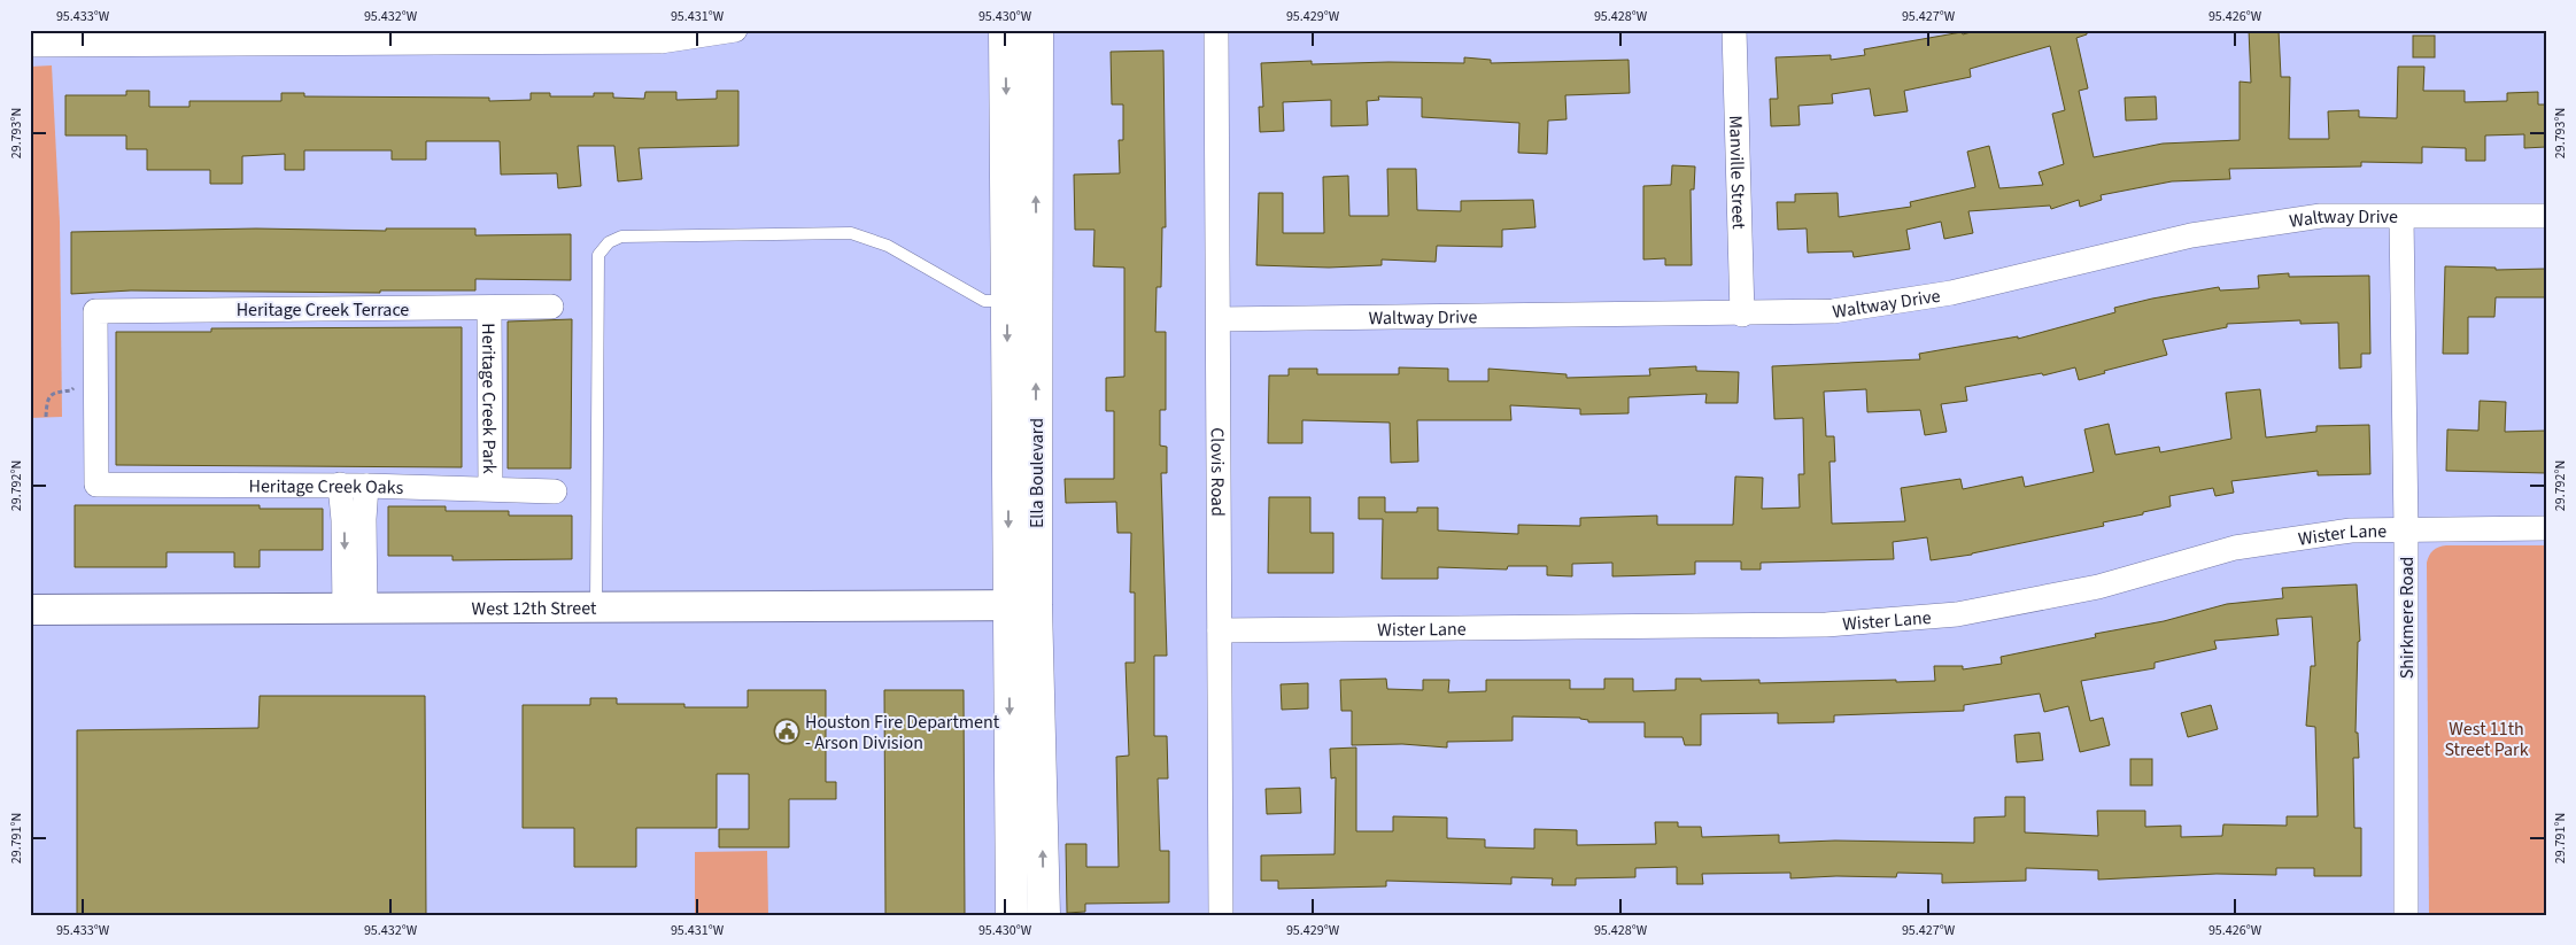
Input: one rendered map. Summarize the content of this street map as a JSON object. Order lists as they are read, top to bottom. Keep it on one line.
{"streets":{"main road":["Ella Boulevard"],"street":["Manville Street","Waltway Drive","Heritage Creek Terrace","Heritage Creek Park","Clovis Road","Heritage Creek Oaks","Wister Lane","West 12th Street","Shirkmere Road"]},"crossings":[["Manville Street","Waltway Drive"],["Waltway Drive","Clovis Road"],["Waltway Drive","Shirkmere Road"],["Heritage Creek Terrace","Heritage Creek Park"],["Heritage Creek Terrace","Heritage Creek Oaks"],["Heritage Creek Park","Heritage Creek Oaks"],["Clovis Road","Wister Lane"],["Ella Boulevard","West 12th Street"],["Wister Lane","Shirkmere Road"]],"parks":["West 11th Street Park"],"places":{"public building":["Houston Fire Department - Arson Division"]},"coordinates":["95.433°W","95.432°W","95.431°W","95.430°W","95.429°W","95.428°W","95.427°W","95.426°W","29.793°N","29.792°N","29.791°N"]}
